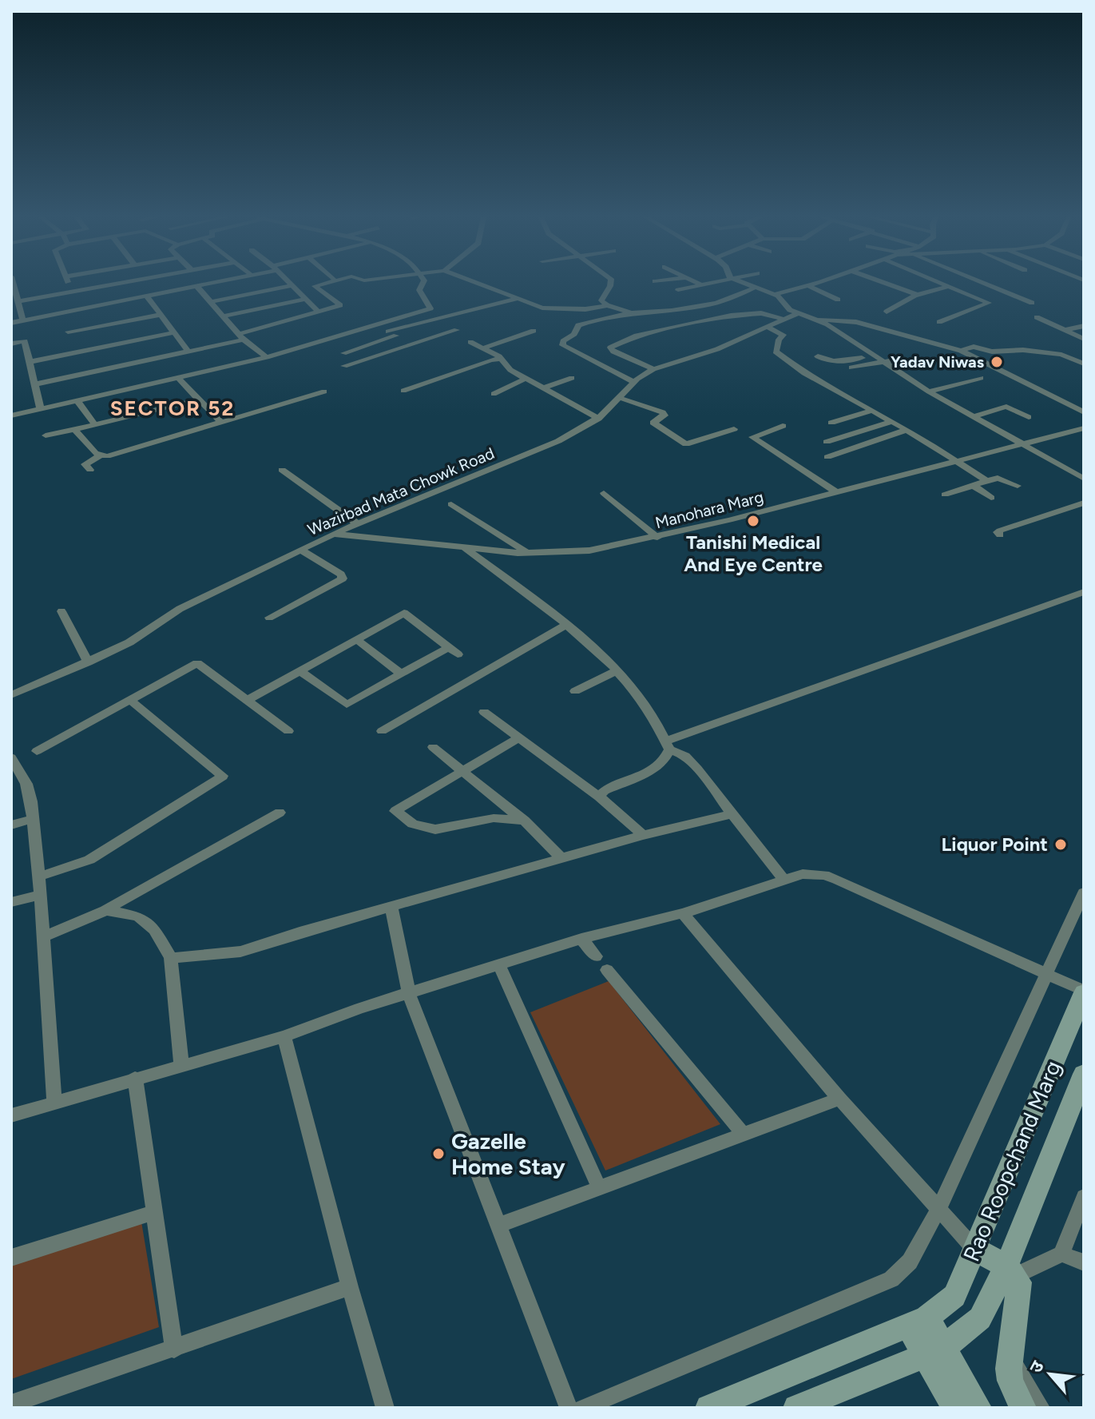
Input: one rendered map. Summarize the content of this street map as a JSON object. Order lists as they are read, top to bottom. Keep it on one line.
{"streets":{"main road":["Rao Roopchand Marg"],"street":["Wazirbad Mata Chowk Road","Manohara Marg"]},"crossings":[["Wazirbad Mata Chowk Road","Manohara Marg"]],"districts":["SECTOR 52"],"places":["Yadav Niwas","Tanishi Medical And Eye Centre","Liquor Point","Gazelle Home Stay"],"north":"top left"}
